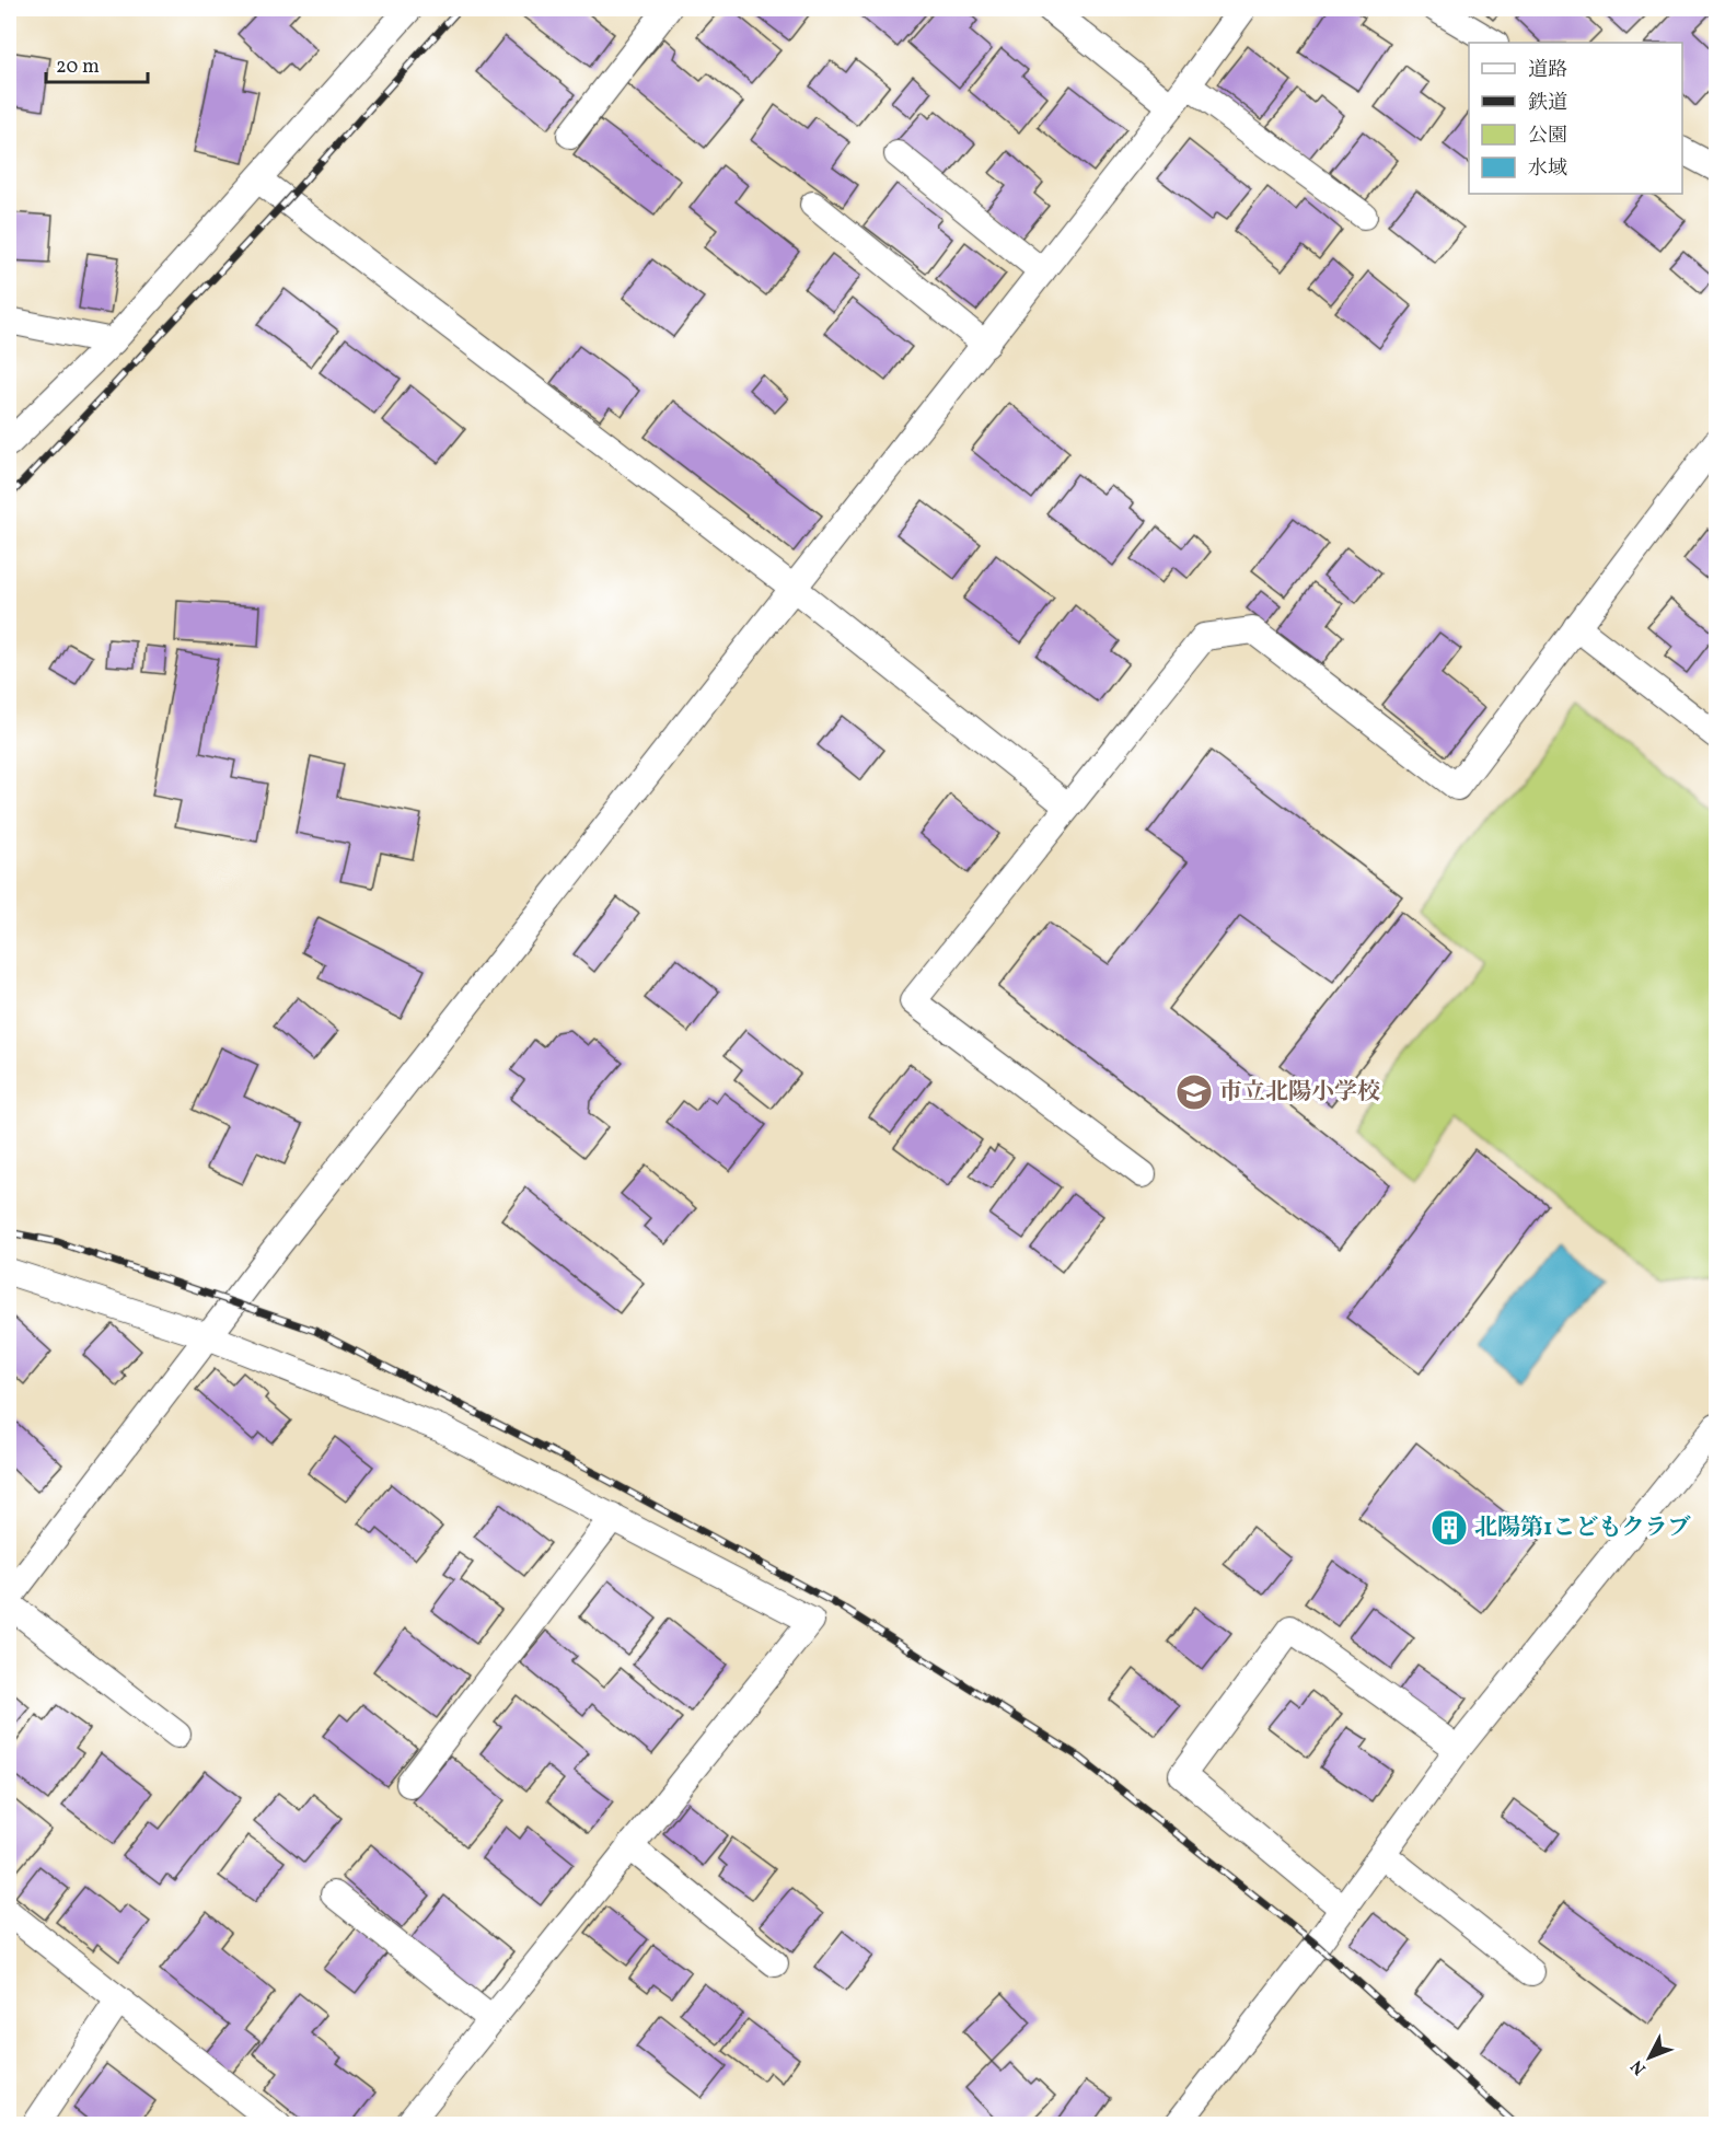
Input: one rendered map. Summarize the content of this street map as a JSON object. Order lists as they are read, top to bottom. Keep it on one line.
{"places":{"school or university":["市立北陽小学校"],"building":["北陽第1こどもクラブ"]},"legend":["道路","鉄道","公園","水域"],"scale_bar":"20 m","north":"bottom left"}
